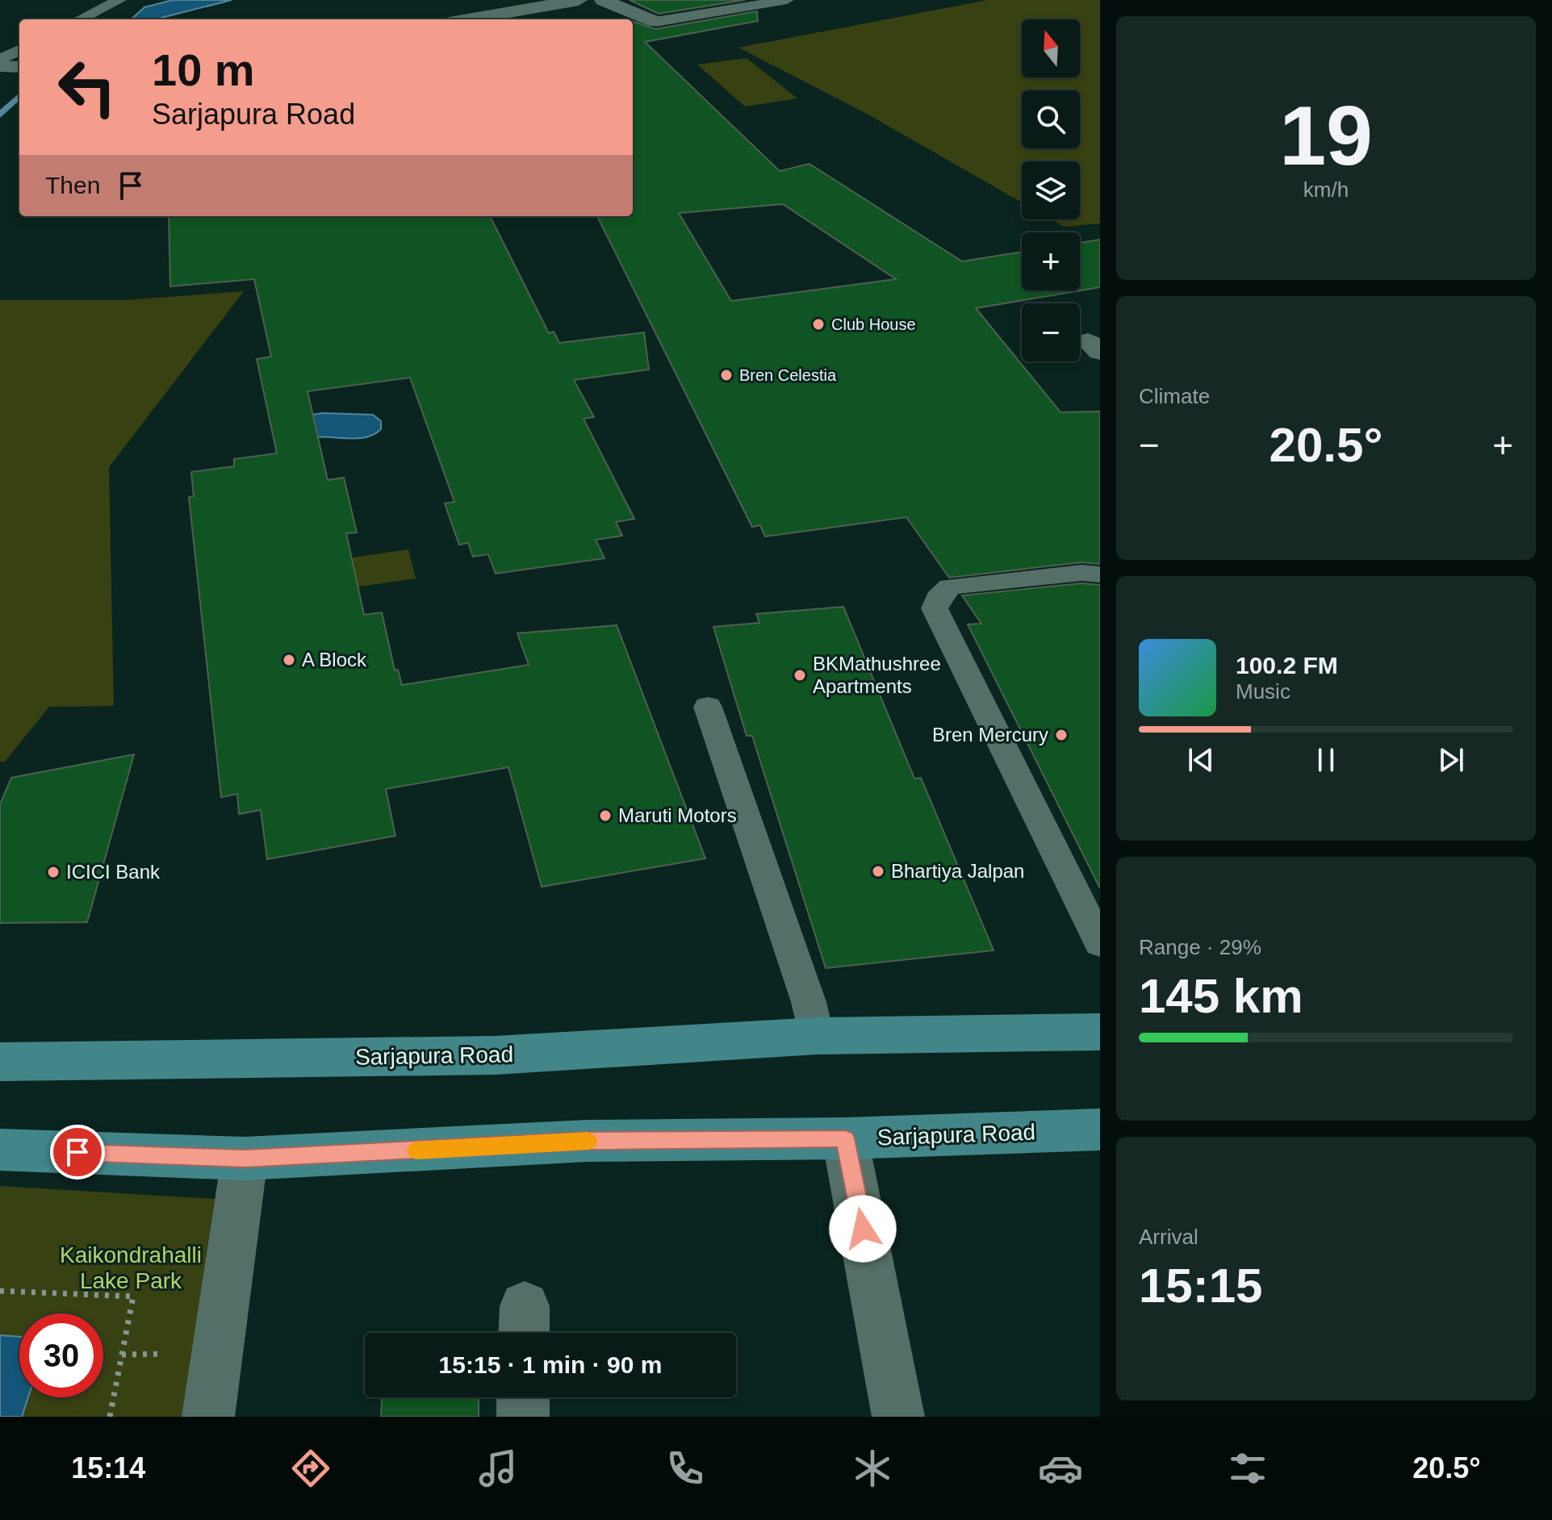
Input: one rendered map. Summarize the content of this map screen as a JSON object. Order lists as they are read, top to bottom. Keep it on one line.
{"streets":{"main road":["Sarjapura Road"]},"parks":["Kaikondrahalli Lake Park"],"places":["Club House","Bren Celestia","A Block","BKMathushree Apartments","Bren Mercury","Maruti Motors","Bhartiya Jalpan","ICICI Bank"],"north":"top","page":{"tile":[["19","km/h"],"Climate",["Range · 29%","145 km"],["Arrival","15:15"]],"map_buttons":["+","−"],"turn":["10 m","Sarjapura Road"],"then":"Then","heat":["−","20.5°","+"],"song":["100.2 FM","Music"],"limit":"30","trip":"15:15 · 1 min · 90 m","tabs":["15:14","20.5°"]}}
